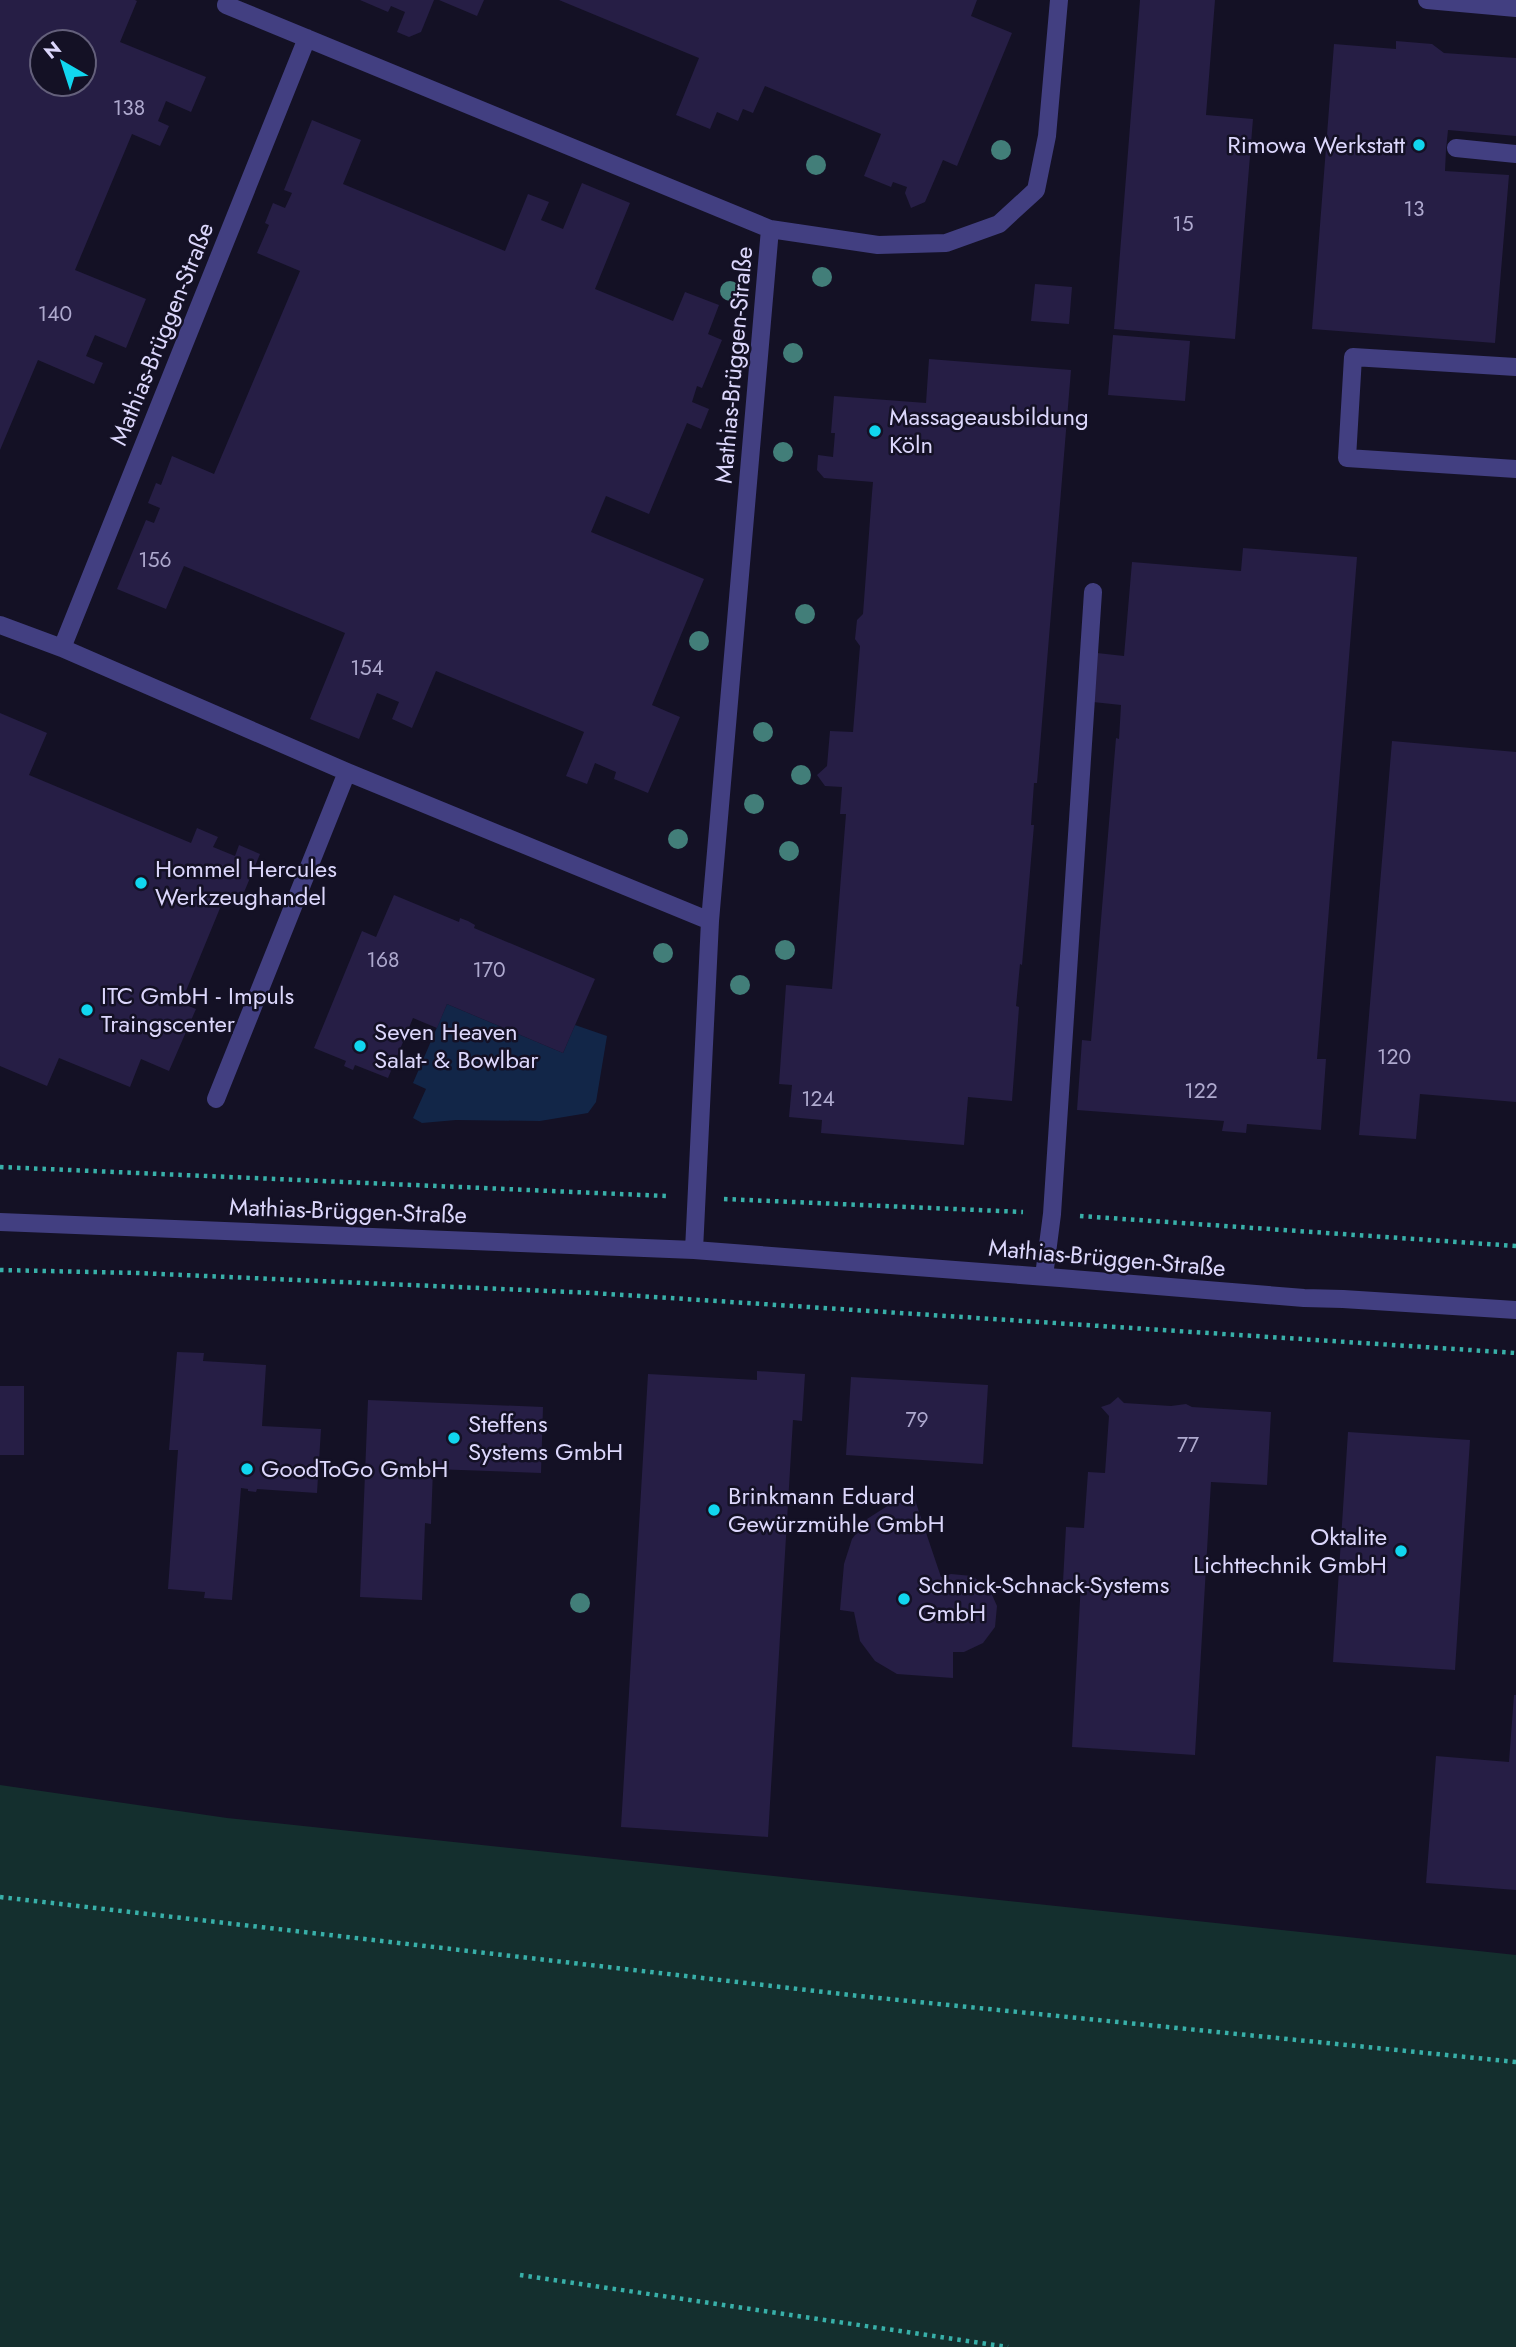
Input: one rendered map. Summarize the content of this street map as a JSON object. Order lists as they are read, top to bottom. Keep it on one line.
{"streets":{"street":["Mathias-Brüggen-Straße"]},"places":["Rimowa Werkstatt","Massageausbildung Köln","Hommel Hercules Werkzeughandel","ITC GmbH - Impuls Traingscenter","Seven Heaven Salat- & Bowlbar","Steffens Systems GmbH","GoodToGo GmbH","Brinkmann Eduard Gewürzmühle GmbH","Oktalite Lichttechnik GmbH","Schnick-Schnack-Systems GmbH"],"house_numbers":["138","13","15","140","156","154","168","170","120","122","124","79","77"],"north":"top left"}
